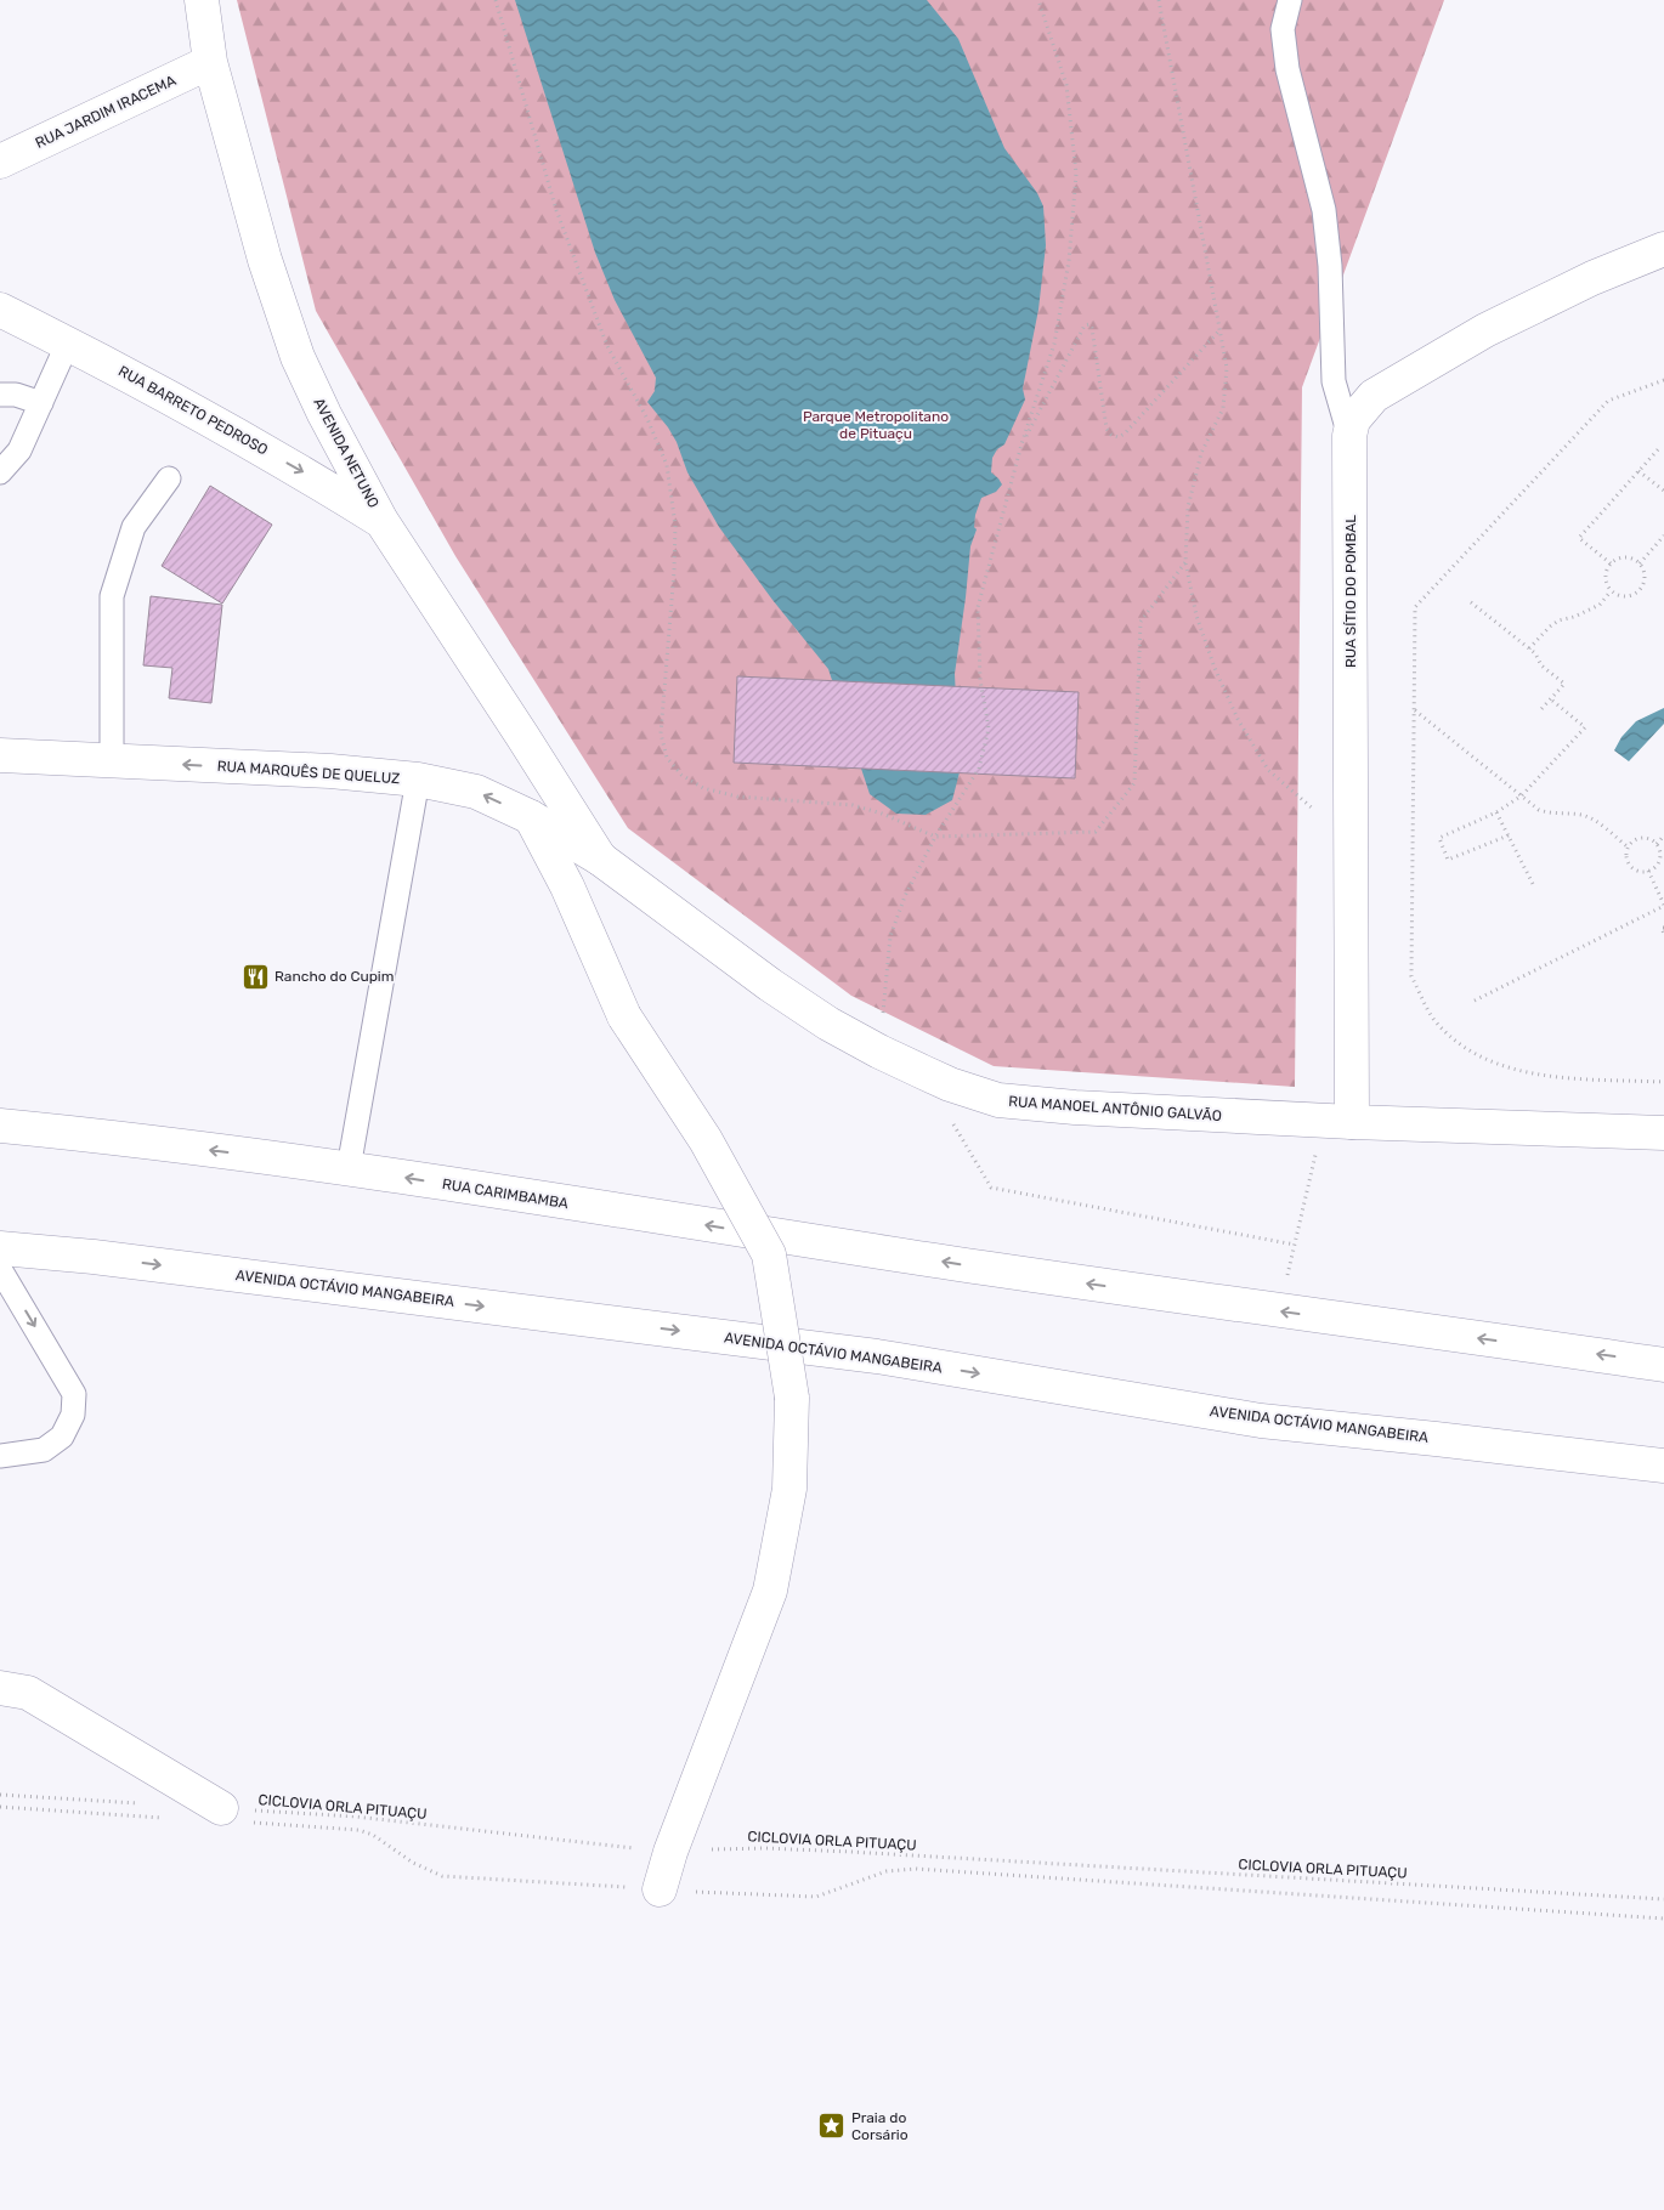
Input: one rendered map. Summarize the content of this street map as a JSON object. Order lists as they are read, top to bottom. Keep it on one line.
{"streets":{"street":["RUA JARDIM IRACEMA","RUA BARRETO PEDROSO","AVENIDA NETUNO","RUA SÍTIO DO POMBAL","RUA MARQUÊS DE QUELUZ","RUA MANOEL ANTÔNIO GALVÃO","RUA CARIMBAMBA","AVENIDA OCTÁVIO MANGABEIRA"],"path":["CICLOVIA ORLA PITUAÇU"]},"crossings":[["RUA JARDIM IRACEMA","AVENIDA NETUNO"],["RUA BARRETO PEDROSO","AVENIDA NETUNO"],["AVENIDA NETUNO","RUA MARQUÊS DE QUELUZ"],["AVENIDA NETUNO","RUA MANOEL ANTÔNIO GALVÃO"],["RUA SÍTIO DO POMBAL","RUA MANOEL ANTÔNIO GALVÃO"],["RUA MARQUÊS DE QUELUZ","RUA MANOEL ANTÔNIO GALVÃO"]],"one_way":["RUA BARRETO PEDROSO","RUA MARQUÊS DE QUELUZ","RUA CARIMBAMBA","AVENIDA OCTÁVIO MANGABEIRA"],"parks":["Parque Metropolitano de Pituaçu"],"places":{"restaurant":["Rancho do Cupim"],"place":["Praia do Corsário"]}}
